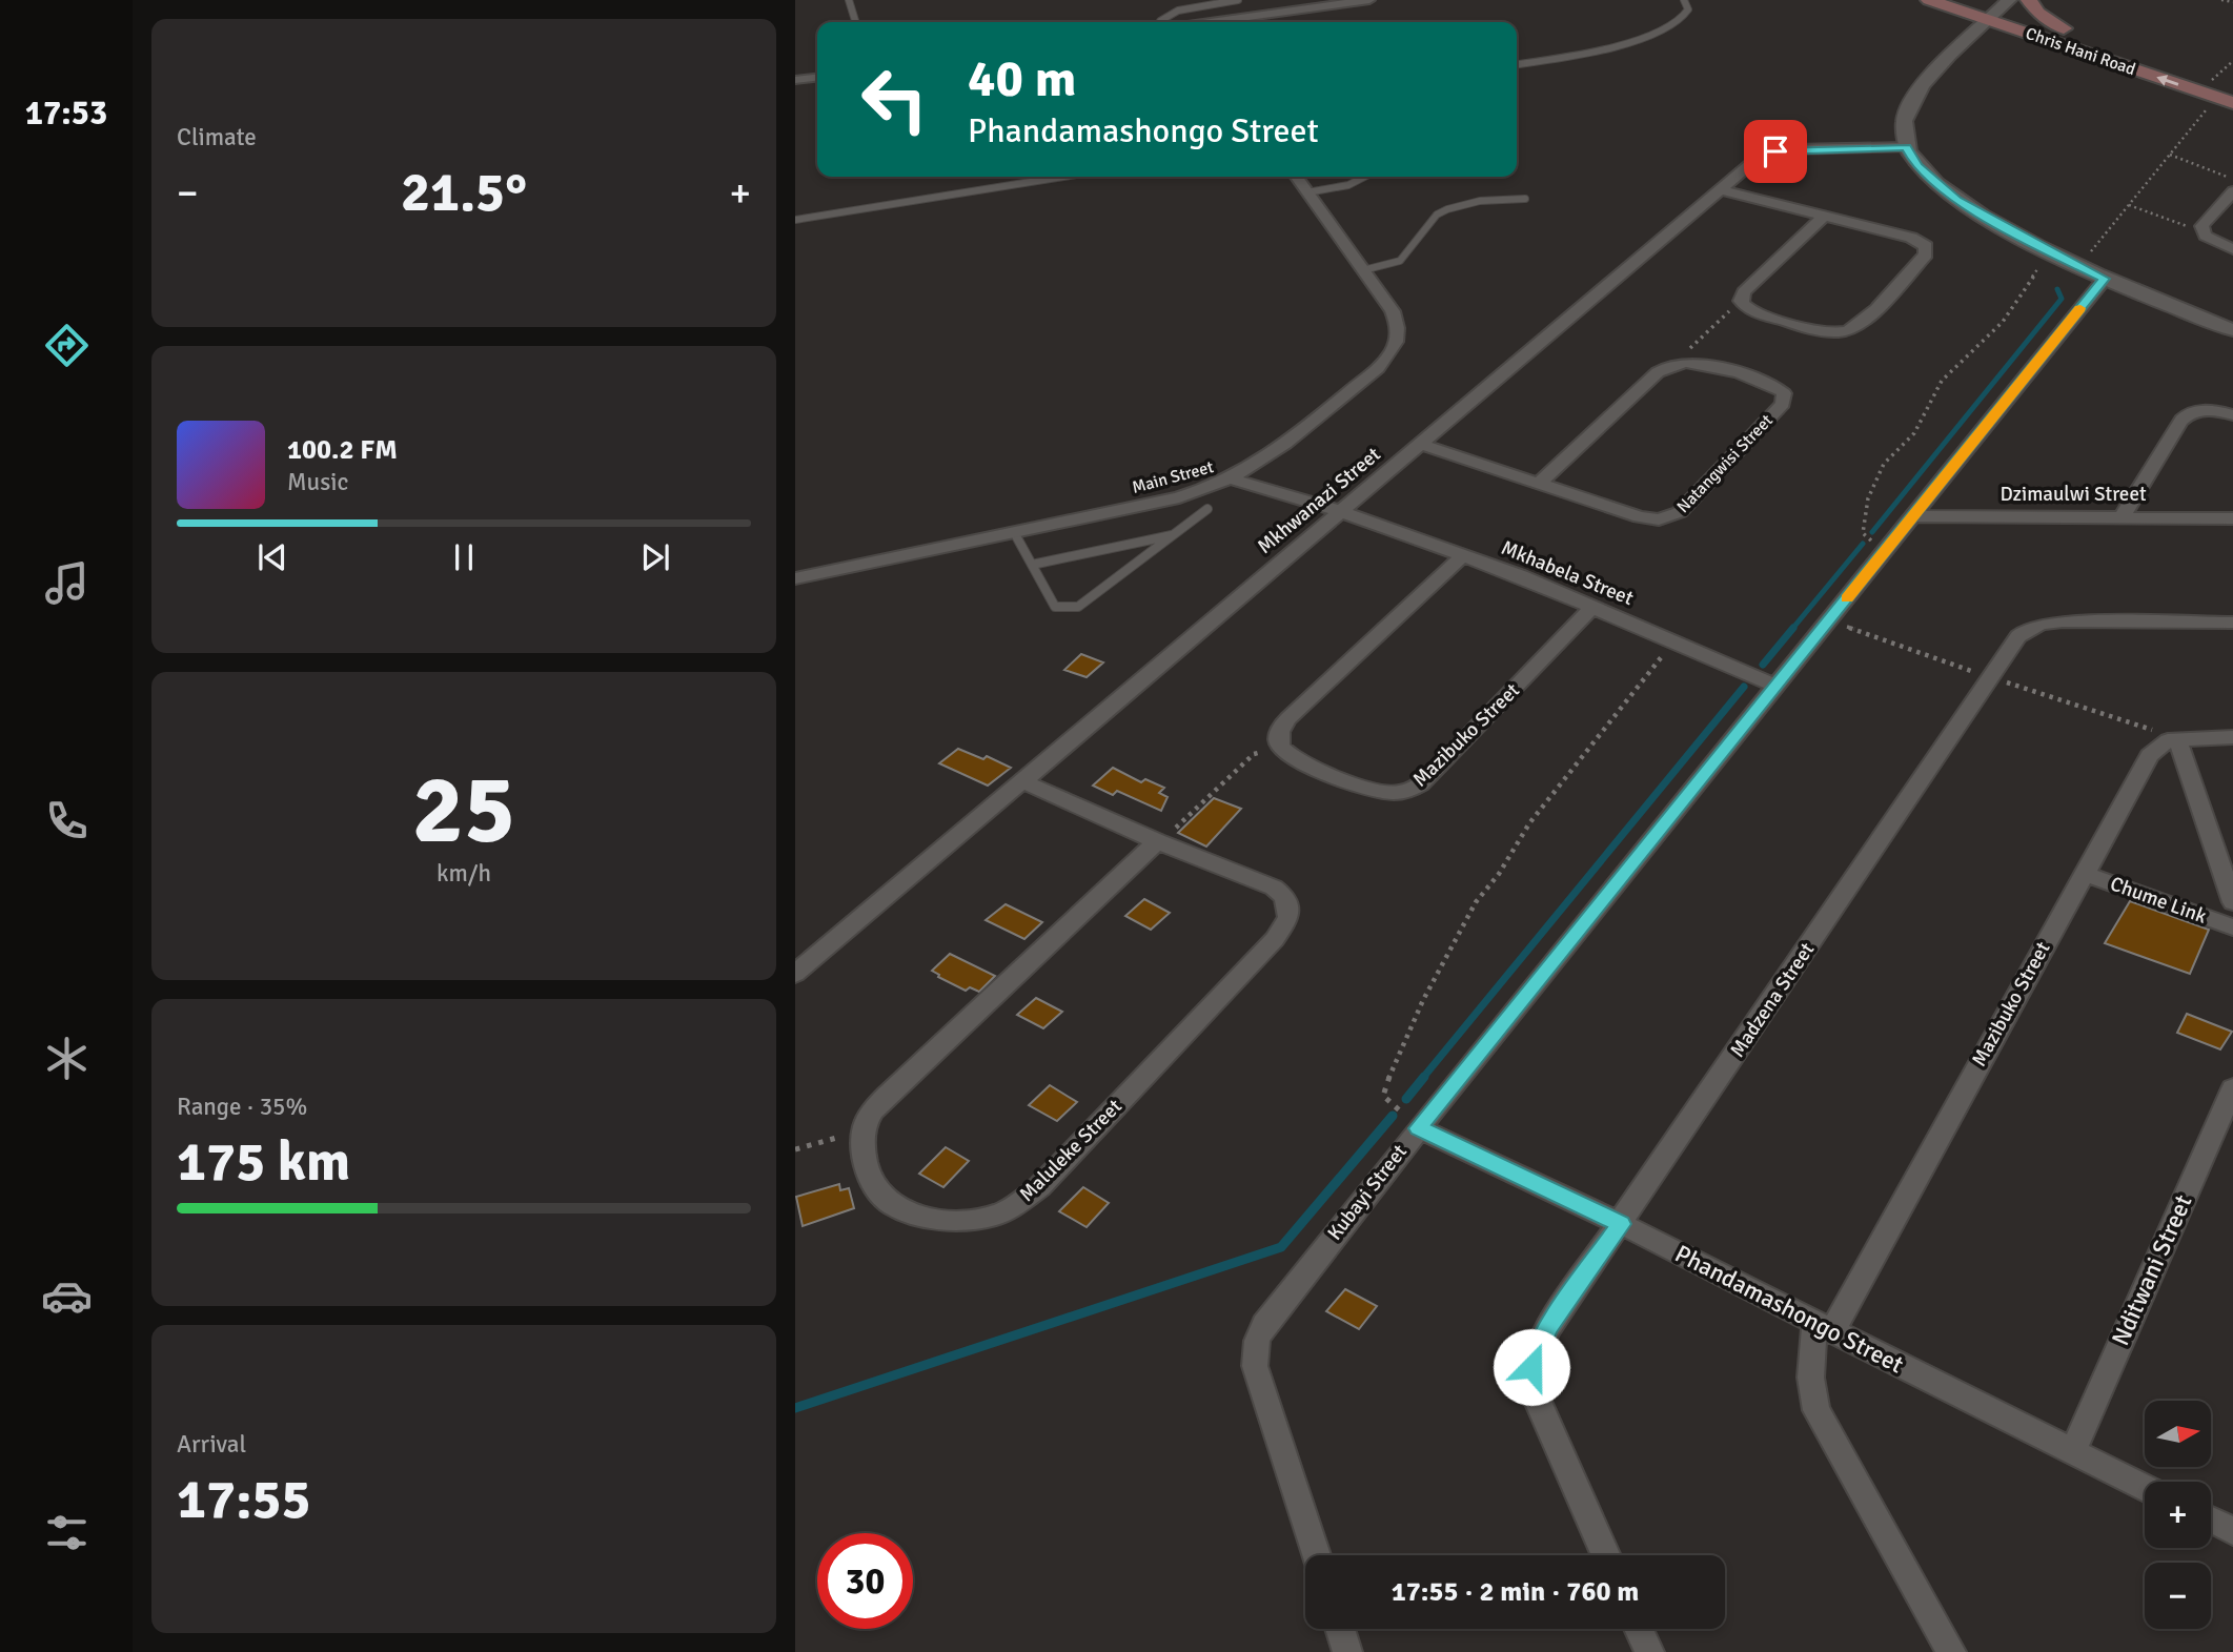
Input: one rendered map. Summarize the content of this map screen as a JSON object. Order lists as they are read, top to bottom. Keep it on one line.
{"streets":{"main road":["Chris Hani Road"],"street":["Natangwisi Street","Main Street","Dzimaulwi Street","Mkhwanazi Street","Mkhabela Street","Mazibuko Street","Chume Link","Madzena Street","Maluleke Street","Kubayi Street","Nditwani Street","Phandamashongo Street"]},"crossings":[["Natangwisi Street","Mkhwanazi Street"],["Dzimaulwi Street","Kubayi Street"],["Mkhwanazi Street","Mkhabela Street"],["Mkhwanazi Street","Maluleke Street"],["Mkhabela Street","Mazibuko Street"],["Mkhabela Street","Kubayi Street"],["Mazibuko Street","Chume Link"],["Mazibuko Street","Phandamashongo Street"],["Madzena Street","Phandamashongo Street"],["Kubayi Street","Phandamashongo Street"],["Nditwani Street","Phandamashongo Street"]],"north":"right","page":{"tabs":"17:53","tile":["Climate",["25","km/h"],["Range · 35%","175 km"],["Arrival","17:55"]],"turn":["40 m","Phandamashongo Street"],"heat":["−","21.5°","+"],"song":["100.2 FM","Music"],"map_buttons":["+","−"],"limit":"30","trip":"17:55 · 2 min · 760 m"}}
